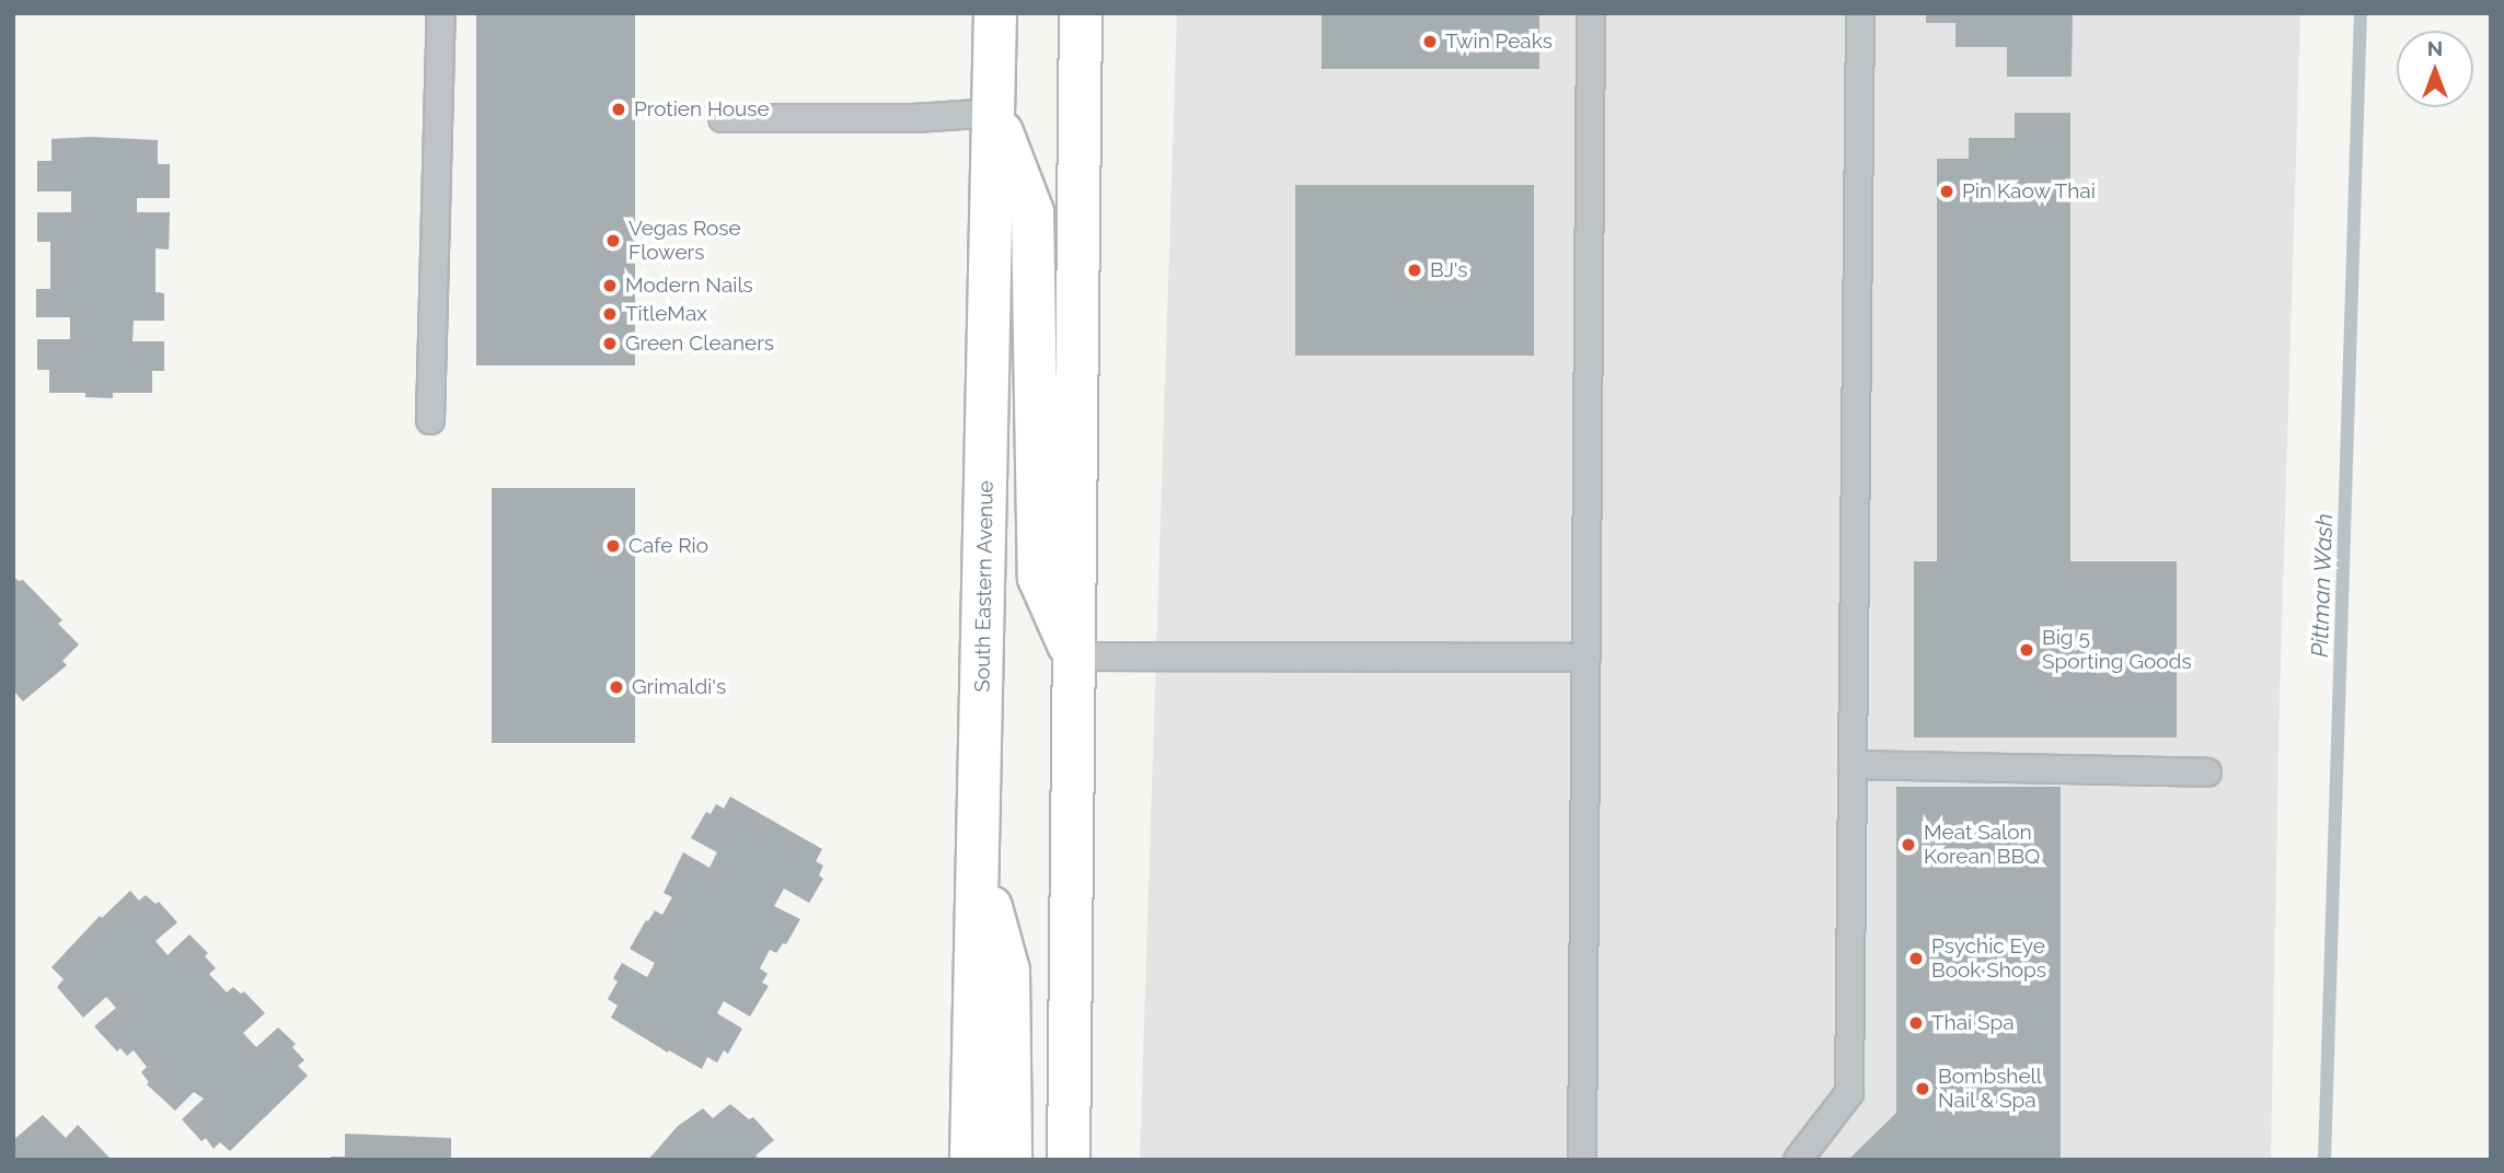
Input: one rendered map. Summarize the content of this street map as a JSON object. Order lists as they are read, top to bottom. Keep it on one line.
{"streets":{"main road":["South Eastern Avenue"]},"water":["Pittman Wash"],"places":["Twin Peaks","Protien House","Pin Kaow Thai","Vegas Rose Flowers","BJ's","Modern Nails","TitleMax","Green Cleaners","Cafe Rio","Big 5 Sporting Goods","Grimaldi's","Meat Salon Korean BBQ","Psychic Eye Book Shops","Thai Spa","Bombshell Nail & Spa"],"north":"top"}
